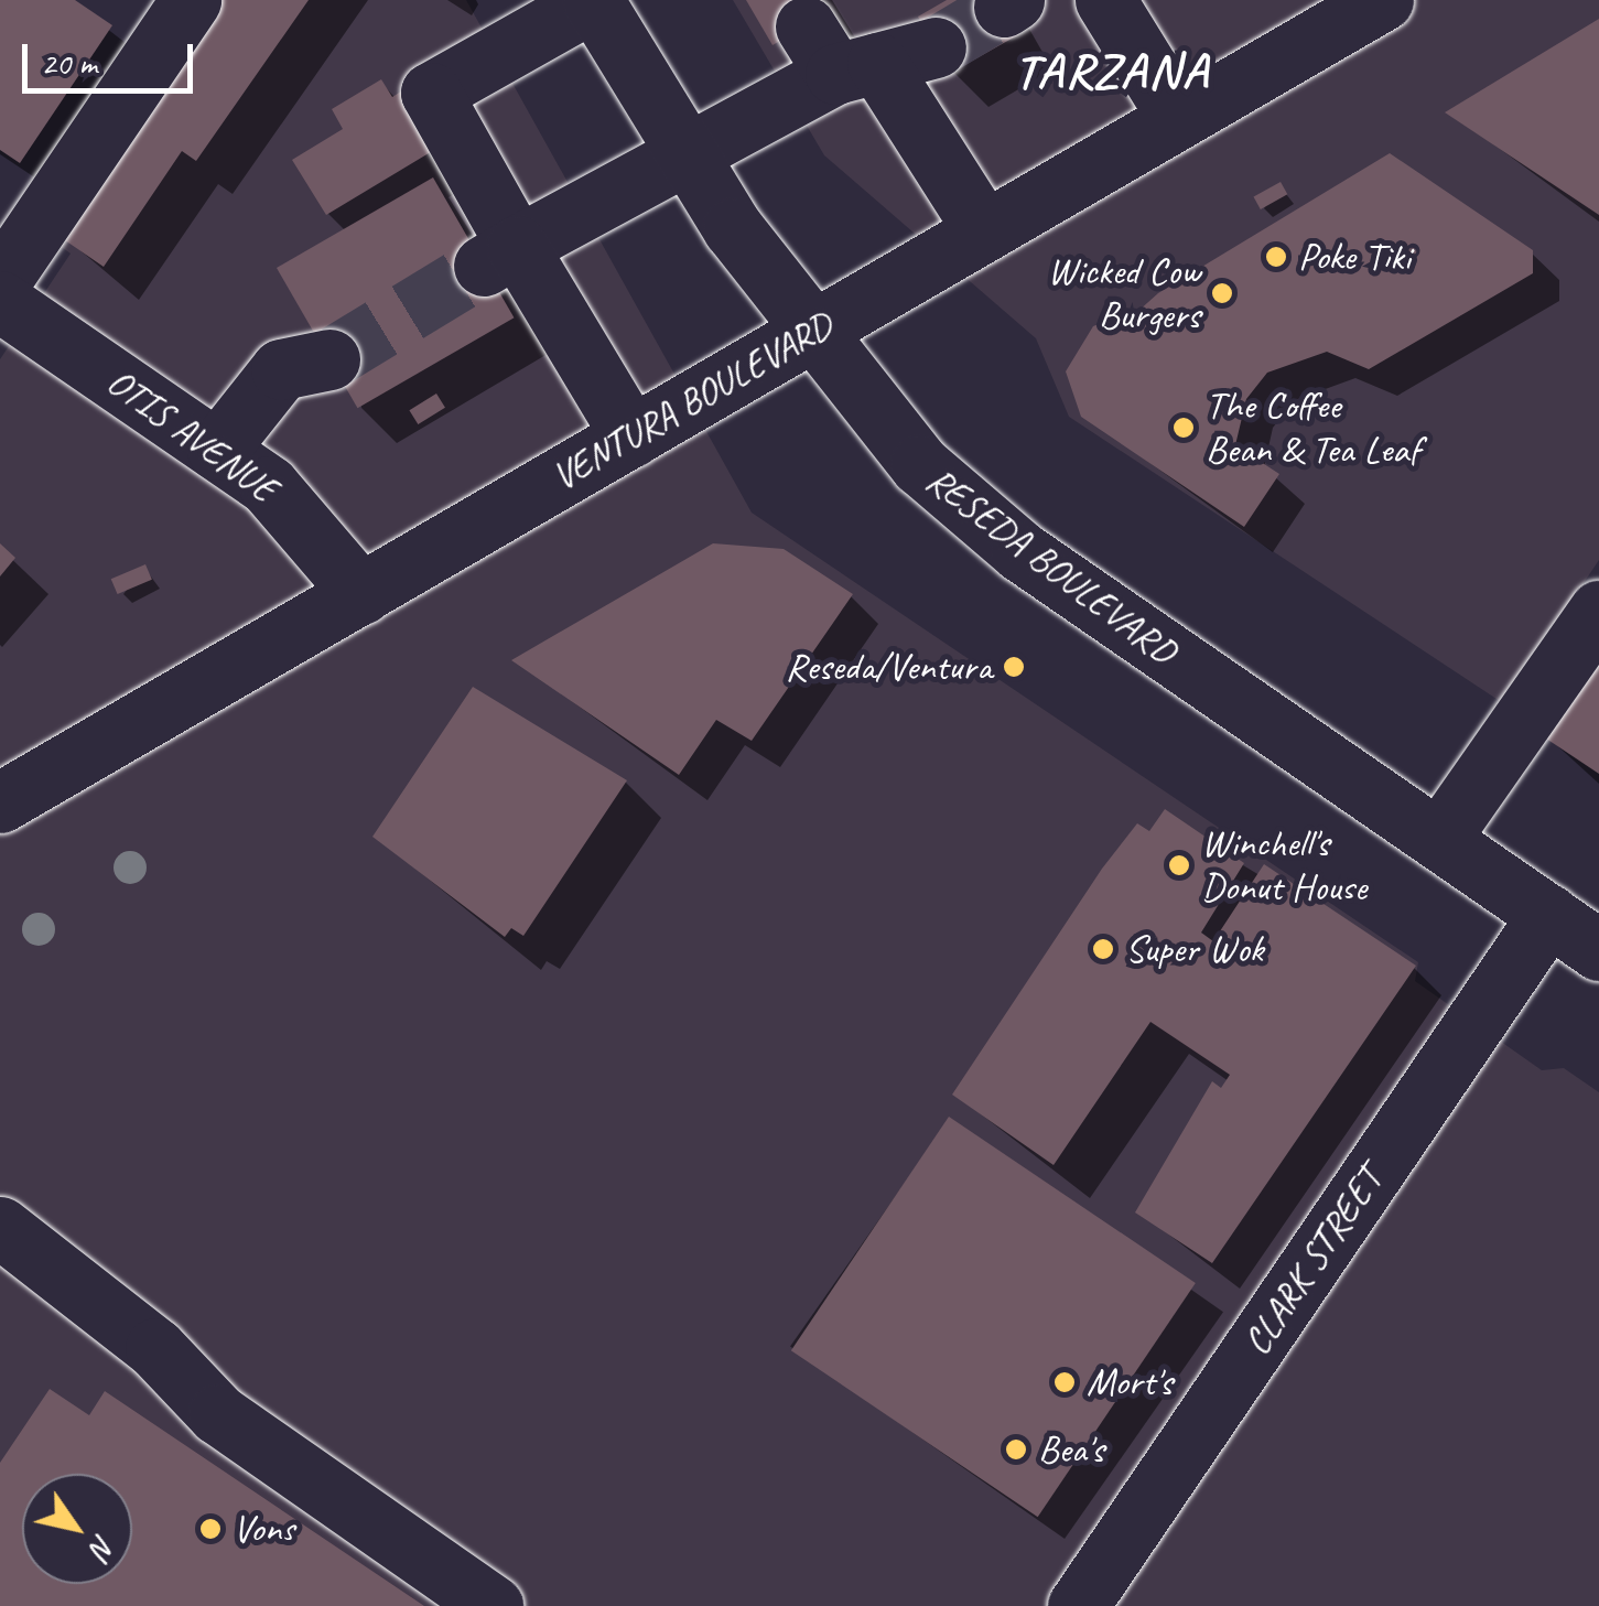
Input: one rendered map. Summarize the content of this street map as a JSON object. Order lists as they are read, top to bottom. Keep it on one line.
{"streets":{"main road":["VENTURA BOULEVARD","OTIS AVENUE","RESEDA BOULEVARD","CLARK STREET"]},"crossings":[["VENTURA BOULEVARD","OTIS AVENUE"],["VENTURA BOULEVARD","RESEDA BOULEVARD"],["RESEDA BOULEVARD","CLARK STREET"]],"districts":["TARZANA"],"places":["Poke Tiki","Wicked Cow Burgers","The Coffee Bean & Tea Leaf","Reseda/Ventura","Winchell's Donut House","Super Wok","Mort's","Bea's","Vons"],"scale_bar":"20 m","north":"bottom right"}
